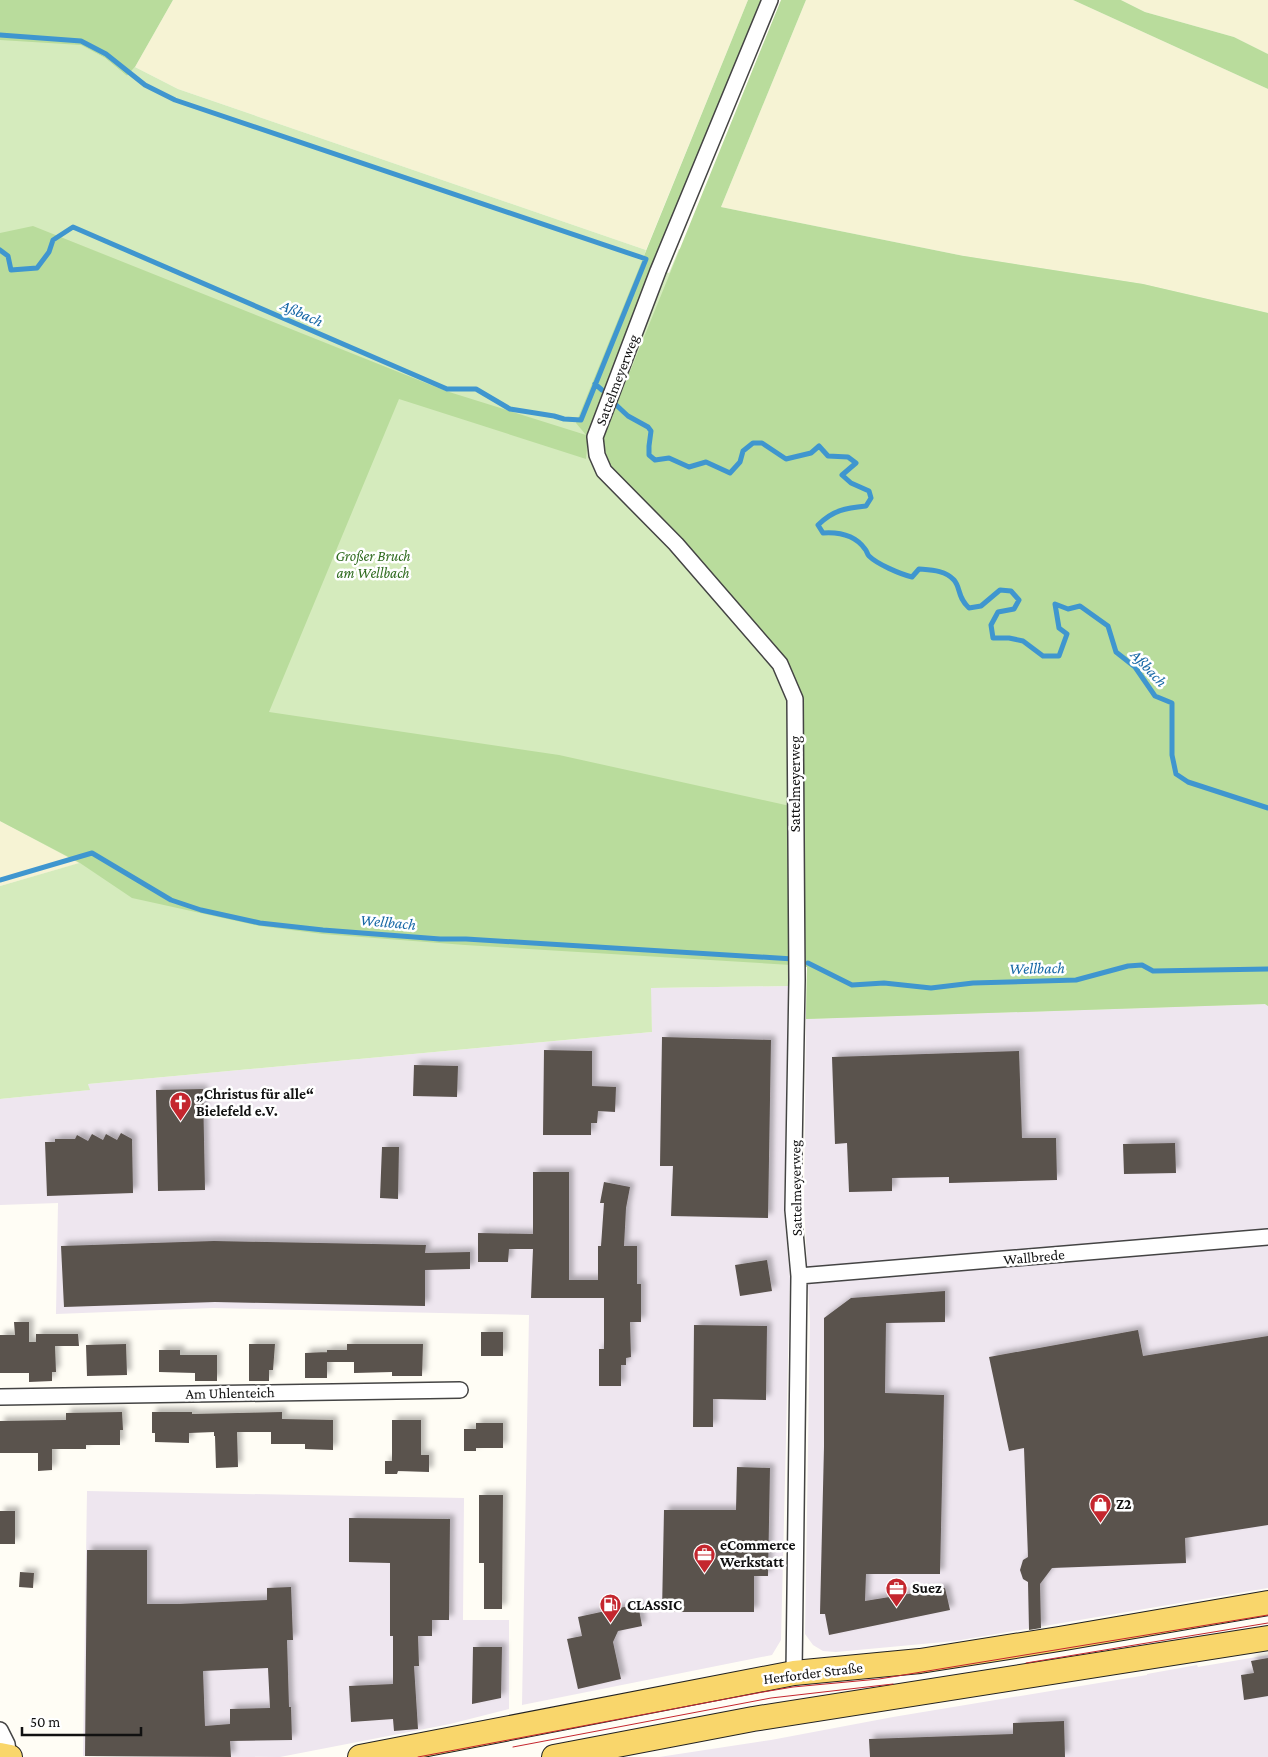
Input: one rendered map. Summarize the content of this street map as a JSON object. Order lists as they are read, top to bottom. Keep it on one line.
{"streets":{"main road":["Herforder Straße"],"street":["Sattelmeyerweg","Wallbrede","Am Uhlenteich"]},"crossings":[["Sattelmeyerweg","Wallbrede"],["Sattelmeyerweg","Herforder Straße"]],"water":["Aßbach","Wellbach"],"parks":["Großer Bruch am Wellbach"],"places":{"church":["„Christus für alle“ Bielefeld e.V."],"shop":["Z2"],"office":["eCommerce Werkstatt","Suez"],"fuel station":["CLASSIC"]},"scale_bar":"50 m"}
